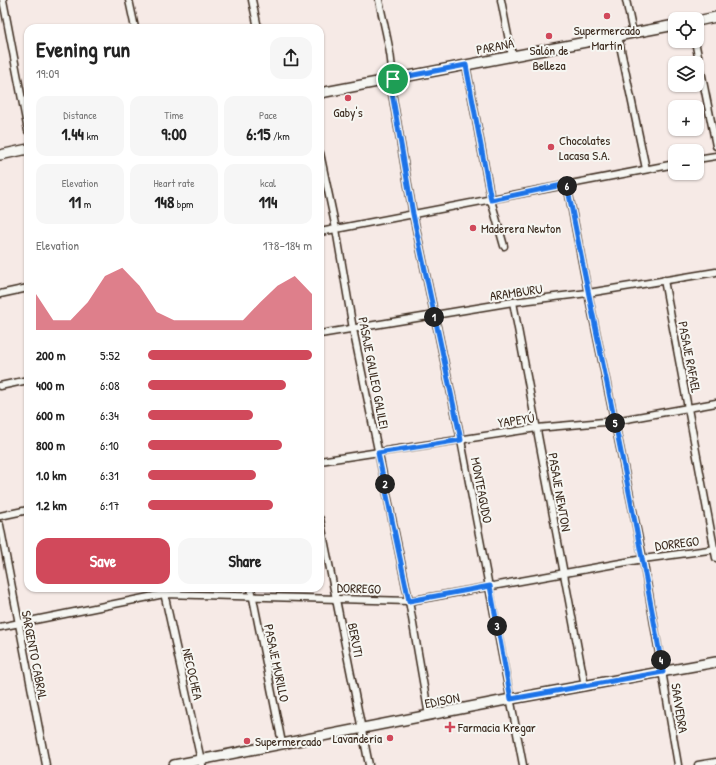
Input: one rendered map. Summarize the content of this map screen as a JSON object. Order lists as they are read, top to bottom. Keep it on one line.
{"streets":{"street":["PARANÁ","ARAMBURU","PASAJE RAFAEL","PASAJE GALILEO GALILEI","YAPEYÚ","MONTEAGUDO","PASAJE NEWTON","DORREGO","BERUTI","SARGENTO CABRAL","PASAJE MURILLO","NECOCHEA","EDISON","SAAVEDRA"]},"crossings":[["PARANÁ","MONTEAGUDO"],["ARAMBURU","PASAJE RAFAEL"],["ARAMBURU","PASAJE GALILEO GALILEI"],["ARAMBURU","MONTEAGUDO"],["ARAMBURU","PASAJE NEWTON"],["ARAMBURU","SAAVEDRA"],["PASAJE RAFAEL","YAPEYÚ"],["PASAJE RAFAEL","DORREGO"],["PASAJE GALILEO GALILEI","YAPEYÚ"],["PASAJE GALILEO GALILEI","DORREGO"],["PASAJE GALILEO GALILEI","EDISON"],["YAPEYÚ","MONTEAGUDO"],["YAPEYÚ","PASAJE NEWTON"],["YAPEYÚ","SAAVEDRA"],["MONTEAGUDO","DORREGO"],["MONTEAGUDO","EDISON"],["PASAJE NEWTON","DORREGO"],["PASAJE NEWTON","EDISON"],["DORREGO","BERUTI"],["DORREGO","SARGENTO CABRAL"],["DORREGO","PASAJE MURILLO"],["DORREGO","SAAVEDRA"],["BERUTI","EDISON"],["PASAJE MURILLO","EDISON"],["NECOCHEA","EDISON"],["EDISON","SAAVEDRA"]],"places":{"other":["Supermercado Martín","Salón de Belleza","Gaby's","Chocolates Lacasa S.A.","Maderera Newton","Lavandería","Supermercado"],"health":["Farmacia Kregar"]},"page":{"map_buttons":["+","−"],"heading":["Evening run","19:09"],"stats":[["Distance","1.44 km"],["Time","9:00"],["Pace","6:15 /km"],["Elevation","11 m"],["Heart rate","148 bpm"],["kcal","114"]],"pins":["6","1","5","2","3","4"],"chart":["Elevation","178–184 m"],"list":[{"name":"200 m","note":"5:52"},{"name":"400 m","note":"6:08"},{"name":"600 m","note":"6:34"},{"name":"800 m","note":"6:10"},{"name":"1.0 km","note":"6:31"},{"name":"1.2 km","note":"6:17"}],"buttons":["Save","Share"]}}
